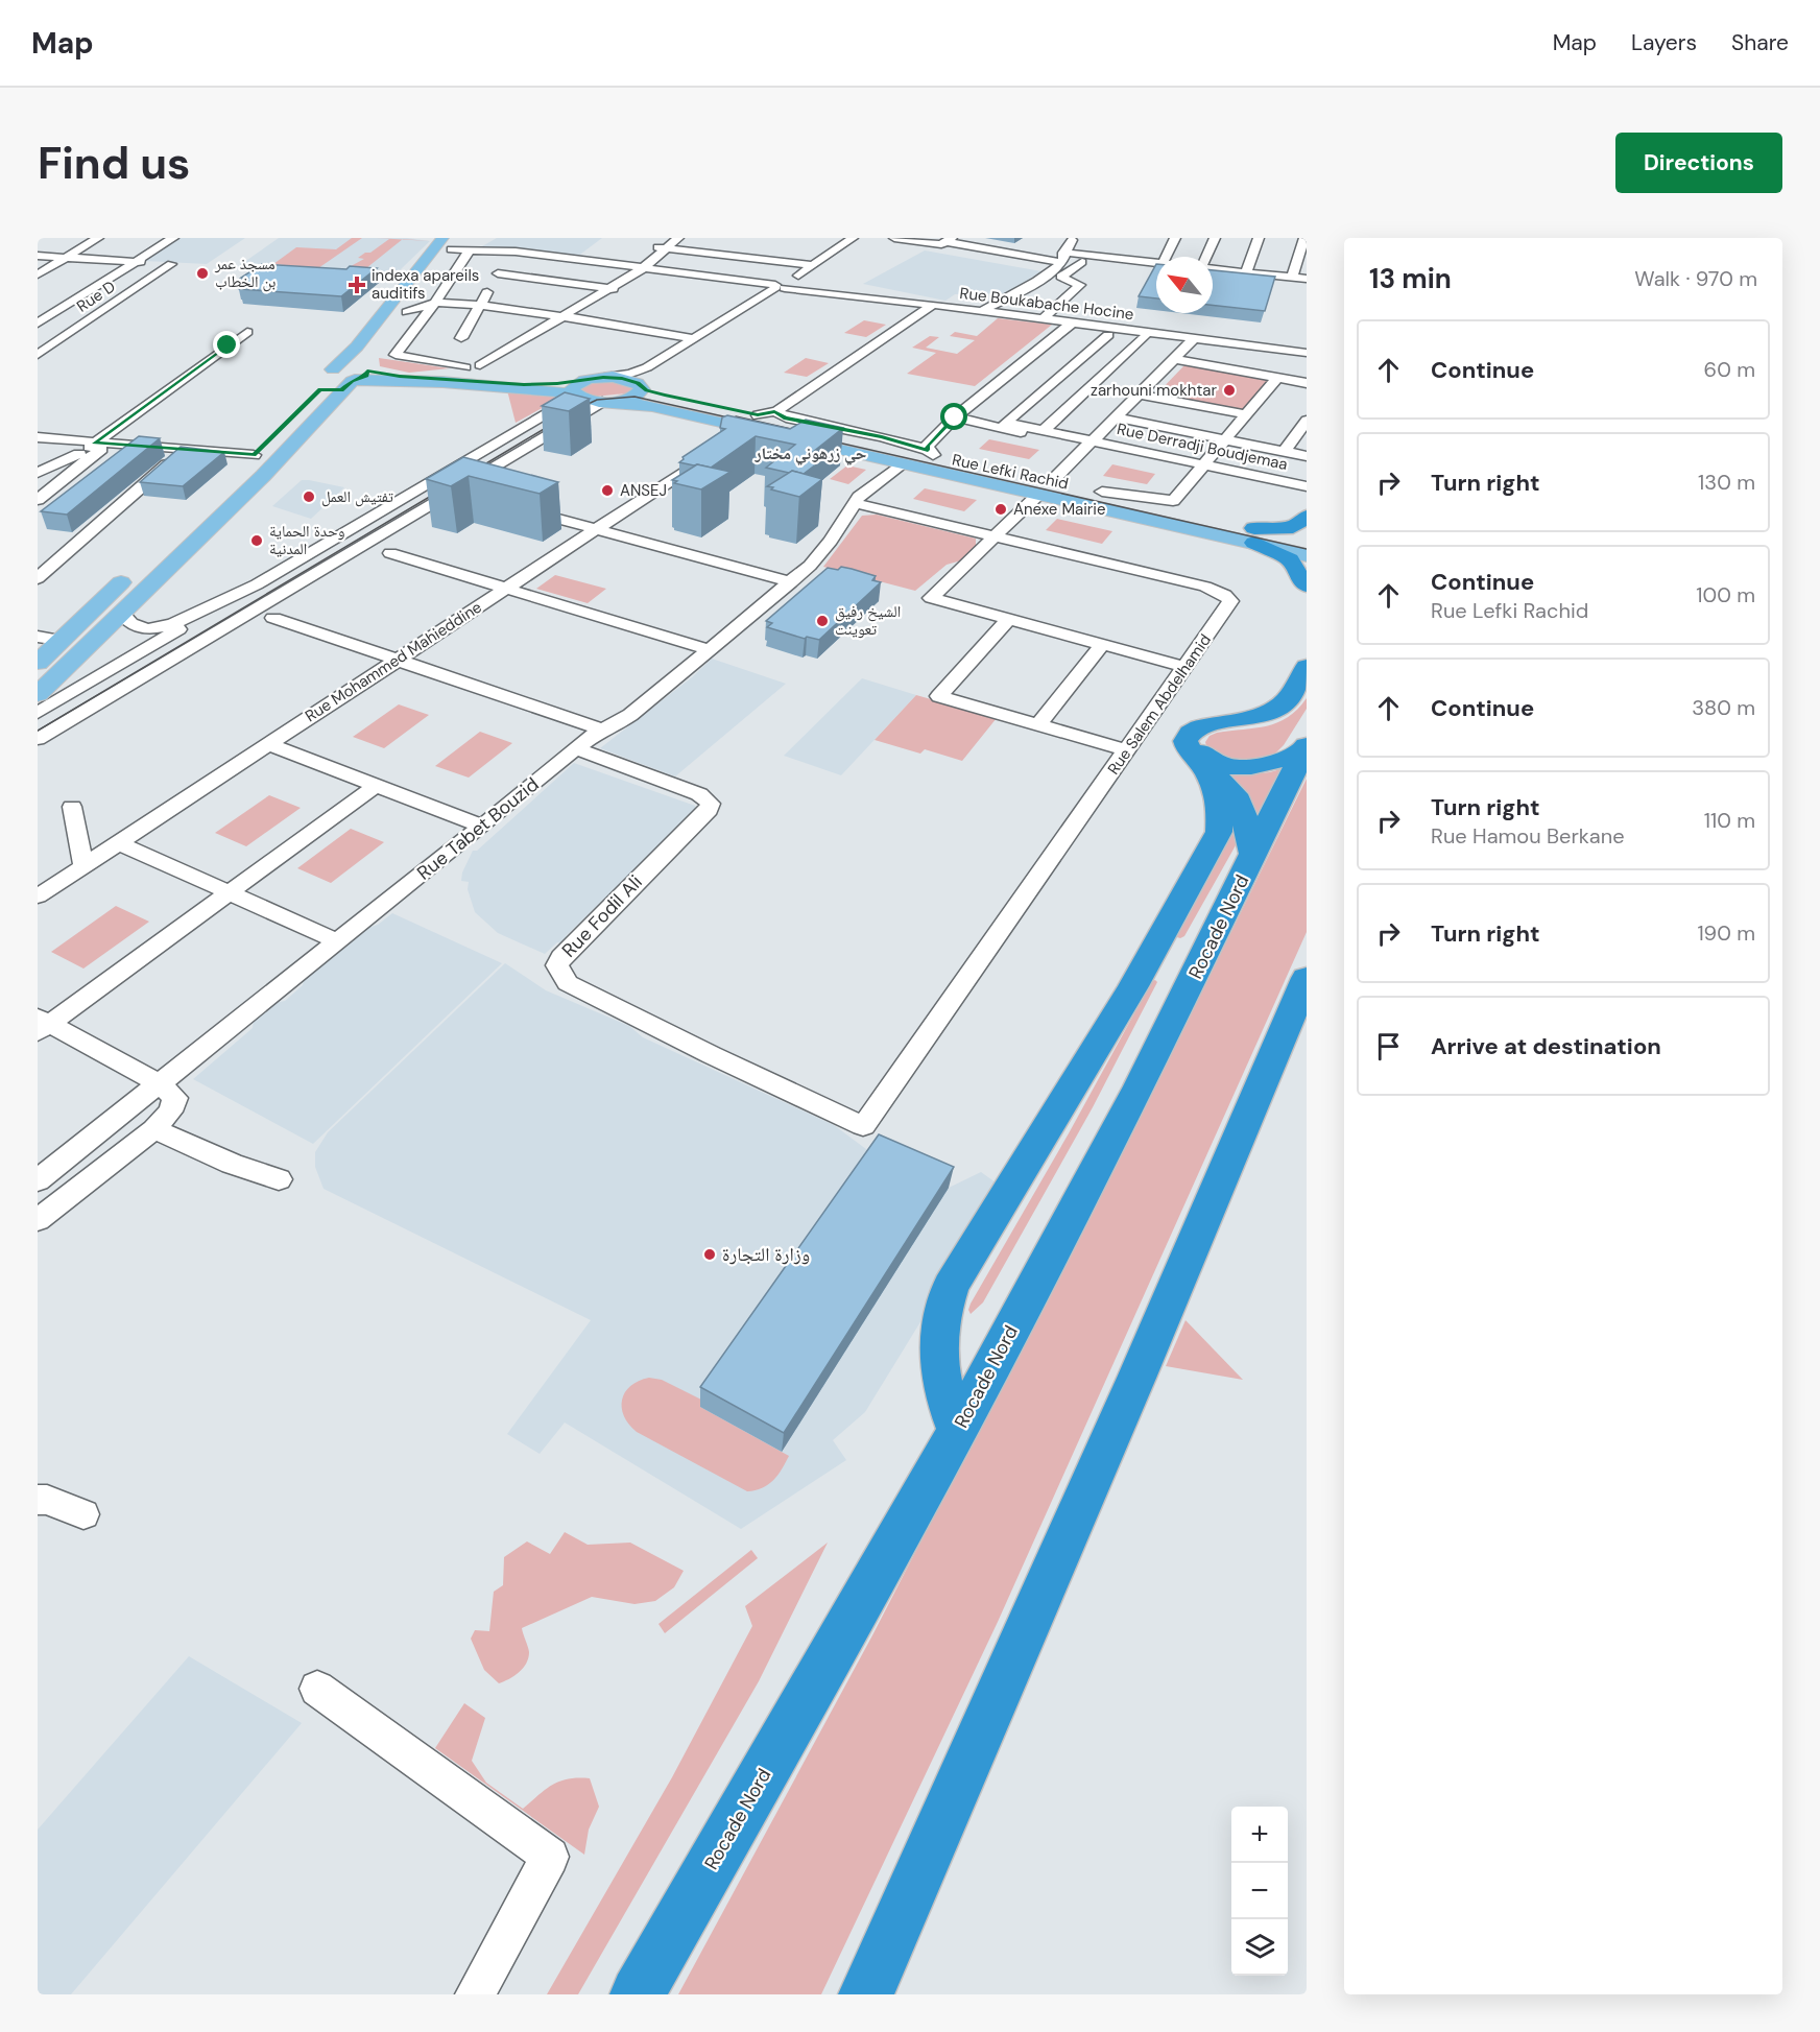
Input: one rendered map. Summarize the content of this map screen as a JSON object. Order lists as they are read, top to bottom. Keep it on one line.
{"streets":{"highway":["Rocade Nord"],"main road":["Rue Lefki Rachid"],"street":["Rue D","Rue Boukabache Hocine","Rue Derradji Boudjemaa","Rue Mohammed Mahieddine","Rue Salem Abdelhamid","Rue Tabet Bouzid","Rue Fodil Ali"]},"crossings":[["Rue Boukabache Hocine","Rue Mohammed Mahieddine"],["Rue Lefki Rachid","Rue Mohammed Mahieddine"],["Rue Salem Abdelhamid","Rue Tabet Bouzid"],["Rue Salem Abdelhamid","Rue Fodil Ali"],["Rue Tabet Bouzid","Rue Fodil Ali"]],"districts":["حي زرهوني مختار"],"places":{"other":["مسجذ عمر بن الخطاب","zarhouni mokhtar","ANSEJ","تفتيش العمل","Anexe Mairie","وحدة الحماية المدنية","الشيخ رفيق تعوينت","وزارة التجارة"],"health":["indexa apareils auditifs"]},"north":"top left","page":{"header":"Map","nav":["Map","Layers","Share"],"buttons":"Directions","title":"Find us","heading":["13 min","Walk · 970 m"],"list":[["Continue","60 m"],["Turn right","130 m"],["Continue","Rue Lefki Rachid","100 m"],["Continue","380 m"],["Turn right","Rue Hamou Berkane","110 m"],["Turn right","190 m"],"Arrive at destination"],"map_buttons":["+","−"]}}
